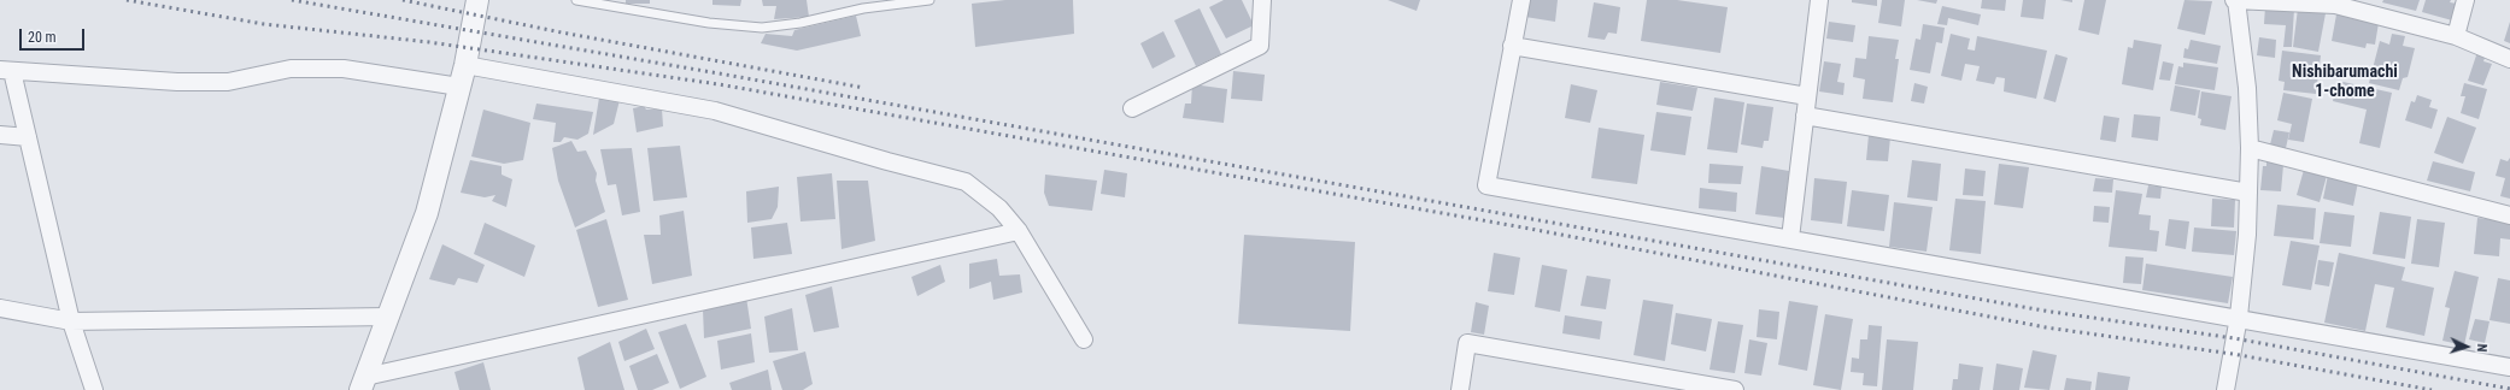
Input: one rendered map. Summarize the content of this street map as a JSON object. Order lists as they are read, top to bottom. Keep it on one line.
{"districts":["Nishibarumachi 1-chome"],"scale_bar":"20 m","north":"right"}
